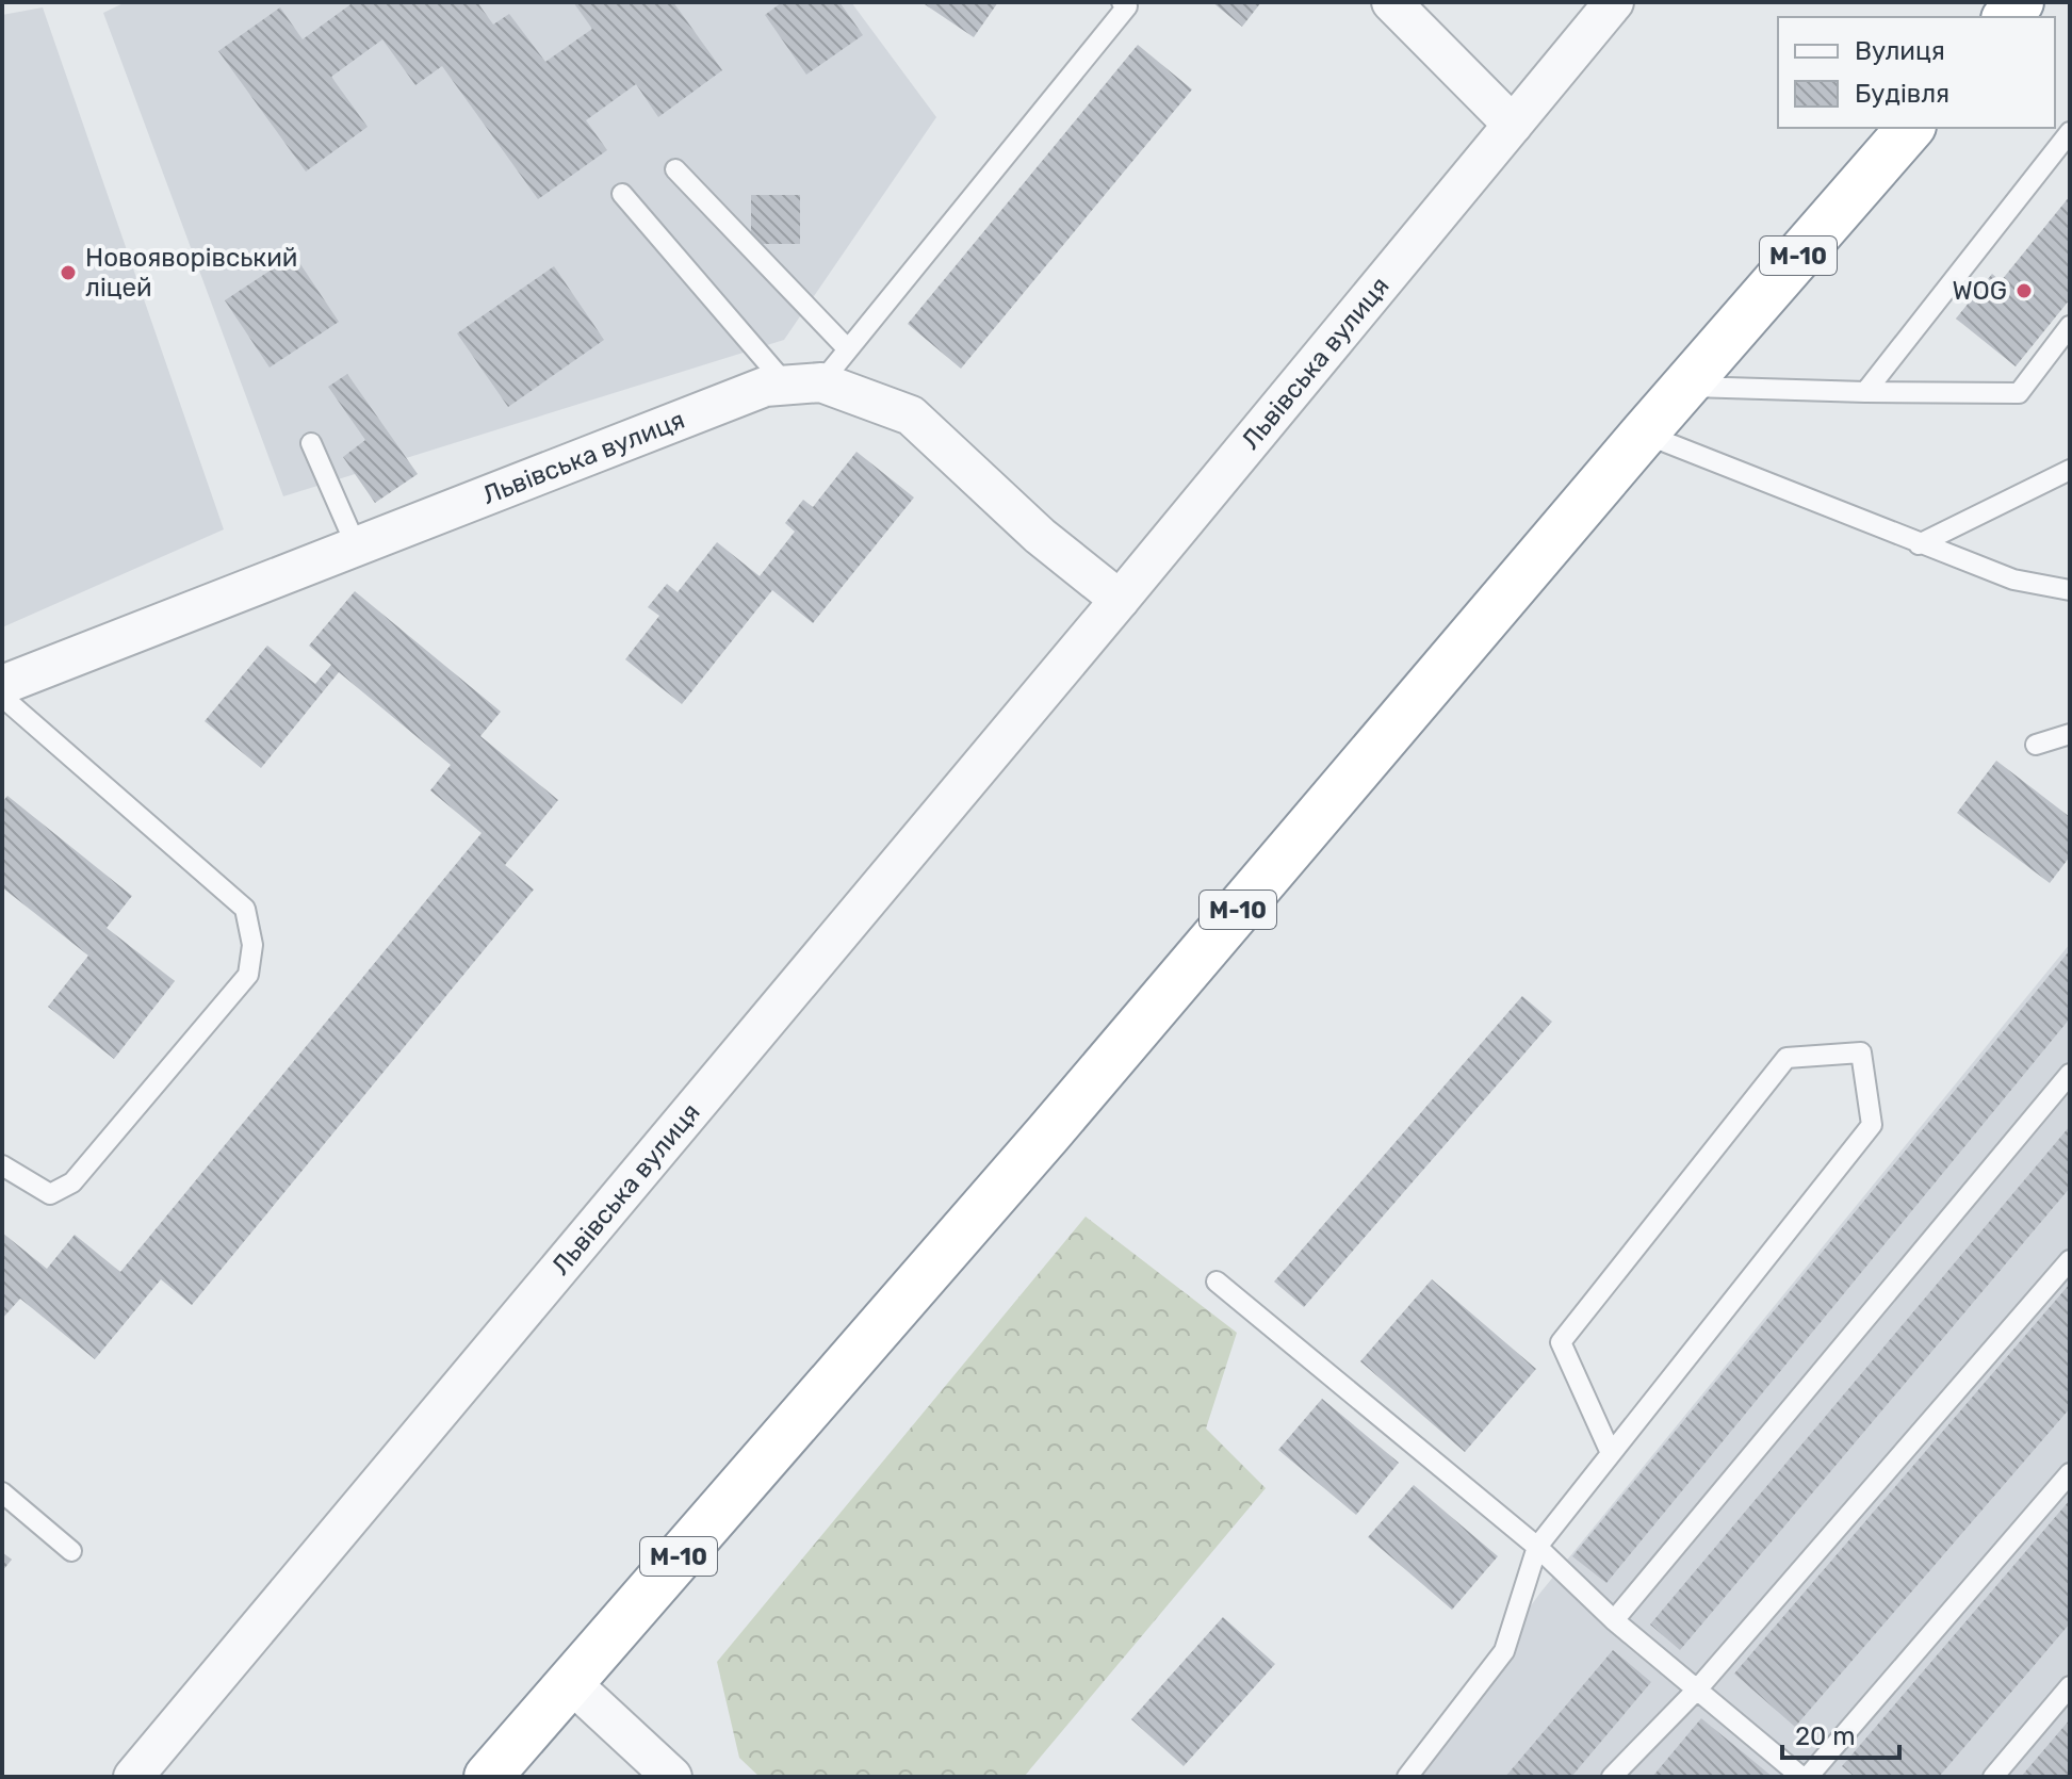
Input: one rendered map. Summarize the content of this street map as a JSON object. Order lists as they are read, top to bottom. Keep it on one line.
{"streets":{"highway":["М-10"],"street":["Львівська вулиця"]},"places":["Новояворівський ліцей","WOG"],"legend":["Вулиця","Будівля"],"scale_bar":"20 m"}
